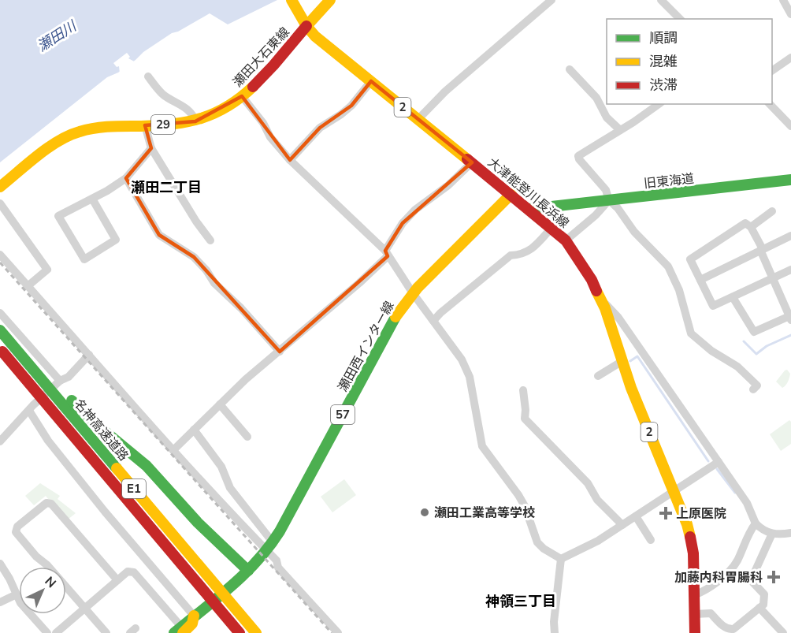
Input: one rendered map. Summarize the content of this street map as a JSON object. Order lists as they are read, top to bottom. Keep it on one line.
{"streets":{"main road":["瀬田大石東線","2","29","旧東海道","大津能登川長浜線","瀬田西インター線","57","名神高速道路","E1"]},"crossings":[["瀬田大石東線","大津能登川長浜線"],["旧東海道","大津能登川長浜線"],["大津能登川長浜線","瀬田西インター線"]],"districts":["瀬田二丁目","神領三丁目"],"water":["瀬田川"],"places":{"other":["瀬田工業高等学校"],"health":["上原医院","加藤内科胃腸科"]},"legend":["順調","混雑","渋滞"],"north":"top right"}
